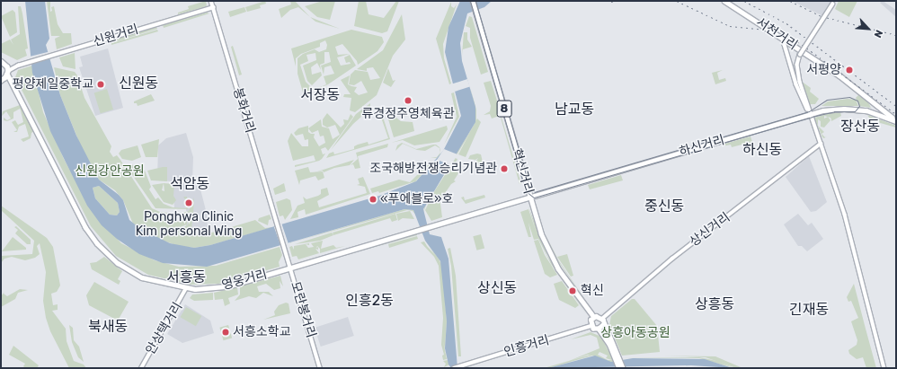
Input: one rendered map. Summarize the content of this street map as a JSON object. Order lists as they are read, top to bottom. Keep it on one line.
{"streets":{"main road":["서천거리","신원거리","8","봉화거리","하신거리","혁신거리","상신거리","영웅거리","모란봉거리","안상택거리","인흥거리"]},"crossings":[["서천거리","하신거리"],["신원거리","봉화거리"],["신원거리","영웅거리"],["봉화거리","모란봉거리"],["하신거리","혁신거리"],["하신거리","영웅거리"],["혁신거리","상신거리"],["혁신거리","영웅거리"],["혁신거리","인흥거리"],["상신거리","인흥거리"],["영웅거리","모란봉거리"],["영웅거리","안상택거리"]],"districts":["신원동","서장동","남교동","장산동","하신동","석암동","중신동","서흥동","상신동","인흥2동","상흥동","긴재동","북새동"],"parks":["신원강안공원","상흥아동공원"],"places":["서평양","평양제일중학교","류경정주영체육관","조국해방전쟁승리기념관","«푸에블로»호","Ponghwa Clinic Kim personal Wing","혁신","서흥소학교"],"north":"bottom right"}
